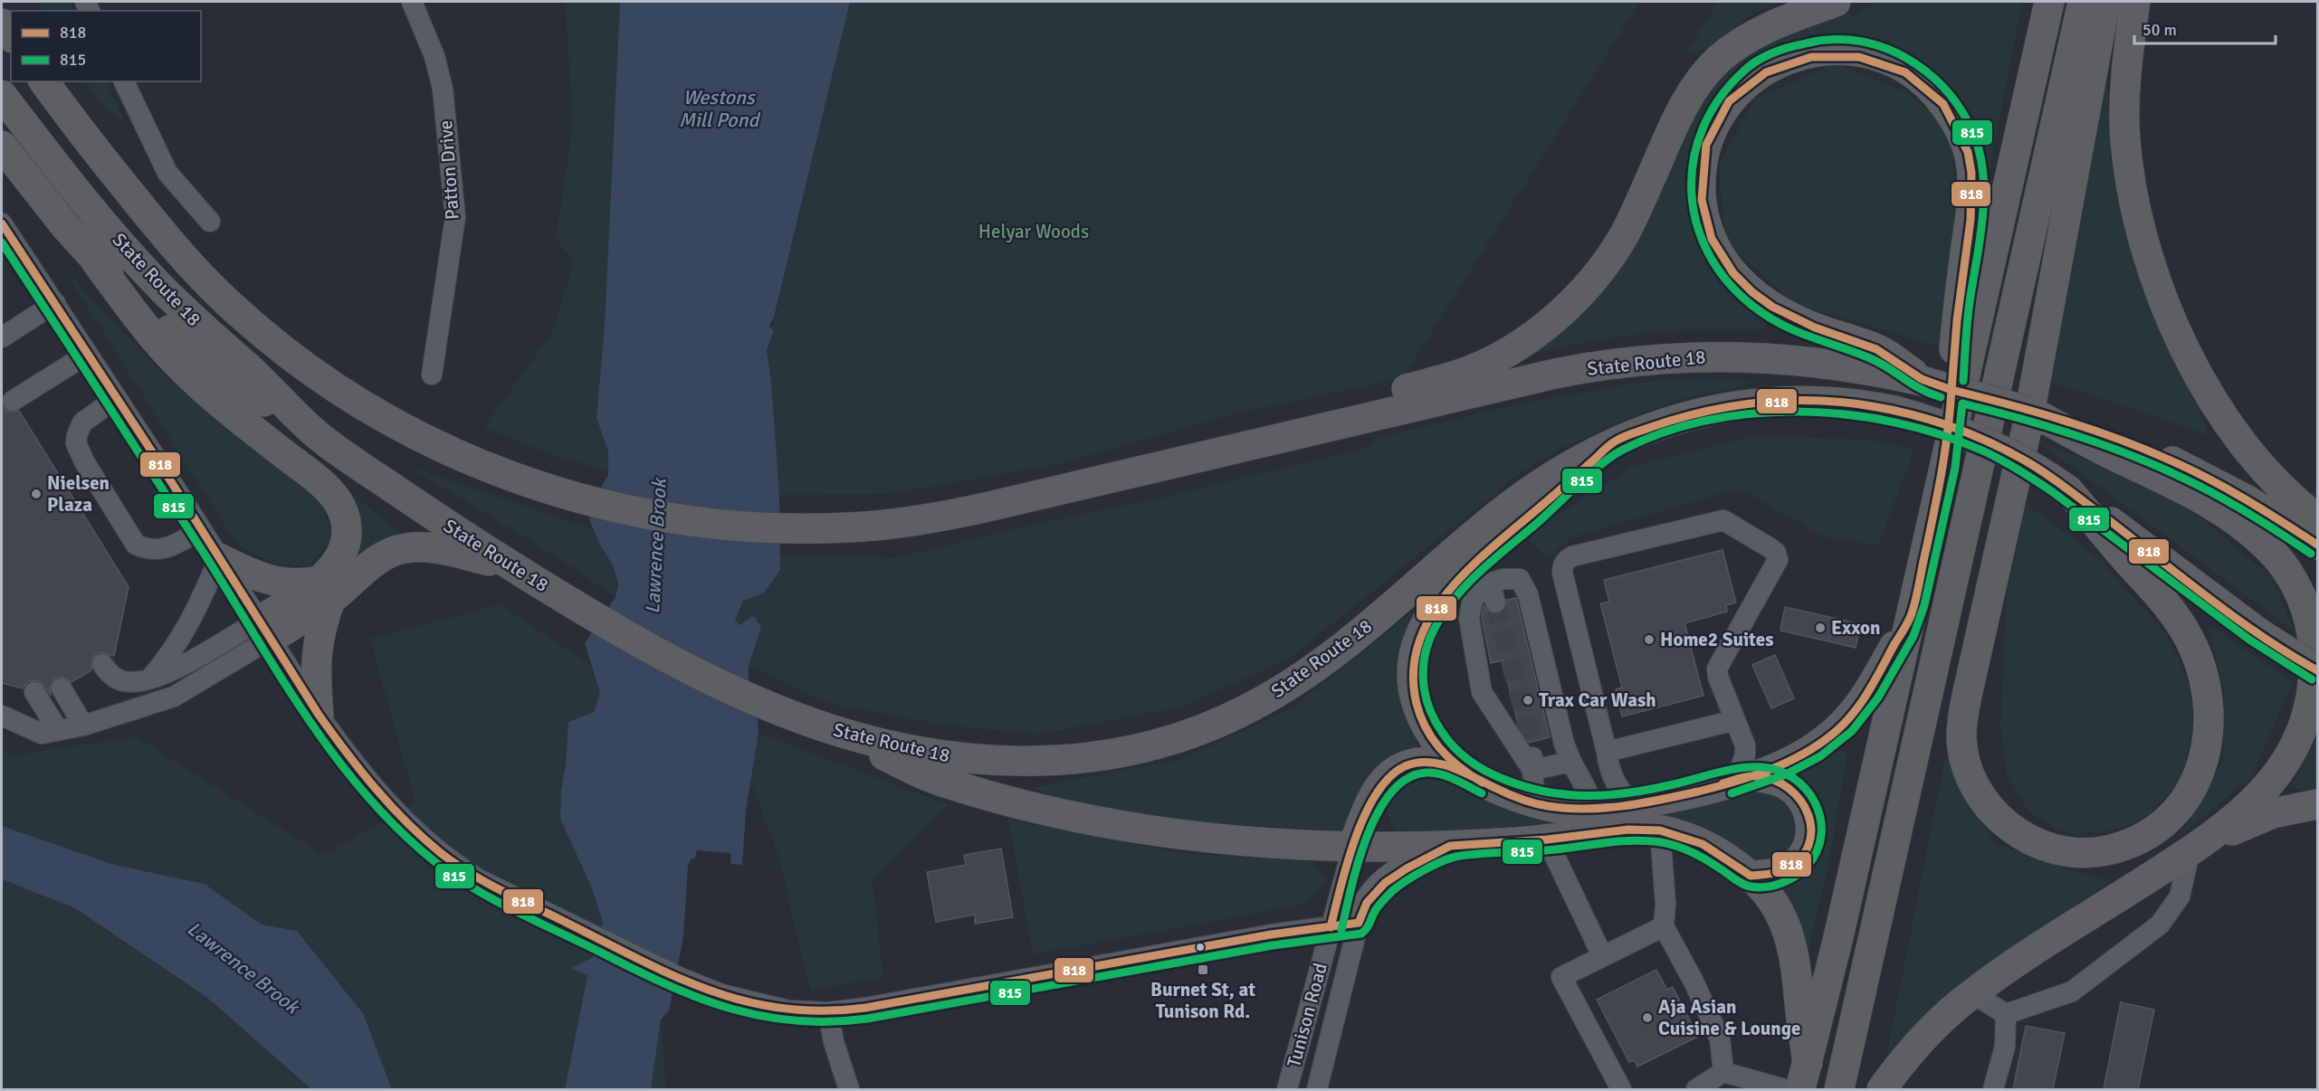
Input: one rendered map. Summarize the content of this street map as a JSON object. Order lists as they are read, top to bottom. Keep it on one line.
{"streets":{"highway":["State Route 18"],"street":["Patton Drive","Tunison Road"]},"water":["Westons Mill Pond","Lawrence Brook"],"parks":["Helyar Woods"],"places":{"other":["Nielsen Plaza","Exxon","Home2 Suites","Trax Car Wash","Aja Asian Cuisine & Lounge"],"transit":["Burnet St, at Tunison Rd."]},"lines":["transit line 815","transit line 818"],"legend":["818","815"],"scale_bar":"50 m"}
